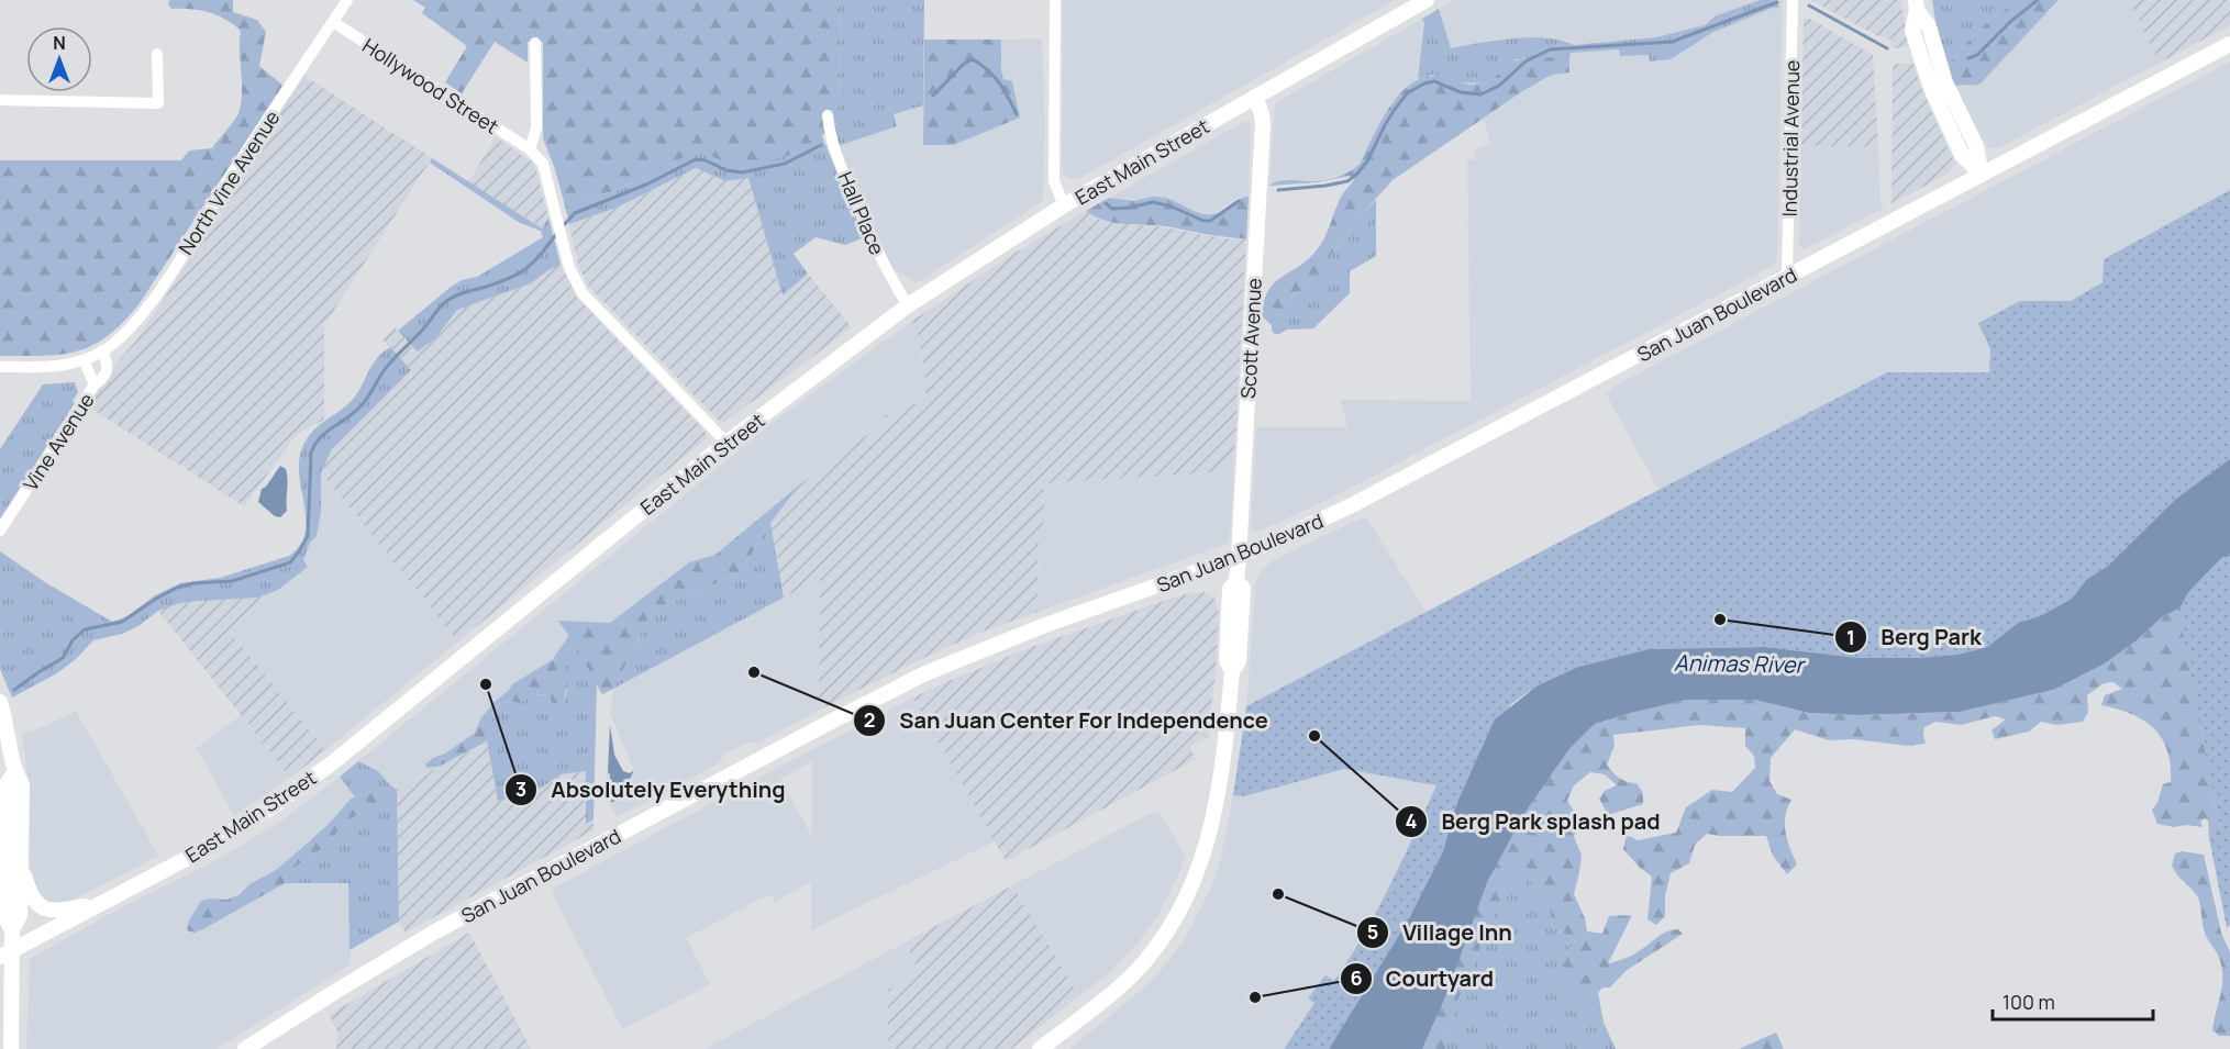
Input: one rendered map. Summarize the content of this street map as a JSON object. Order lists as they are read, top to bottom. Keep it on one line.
{"streets":{"main road":["East Main Street","San Juan Boulevard","Scott Avenue"],"street":["Hollywood Street","Industrial Avenue","North Vine Avenue","Hall Place","Vine Avenue"]},"crossings":[["Hollywood Street","North Vine Avenue"],["Industrial Avenue","San Juan Boulevard"],["East Main Street","Hall Place"],["East Main Street","Scott Avenue"],["North Vine Avenue","Vine Avenue"],["San Juan Boulevard","Scott Avenue"]],"water":["Animas River"],"places":["Berg Park","San Juan Center For Independence","Absolutely Everything","Berg Park splash pad","Village Inn","Courtyard"],"scale_bar":"100 m","north":"top"}
